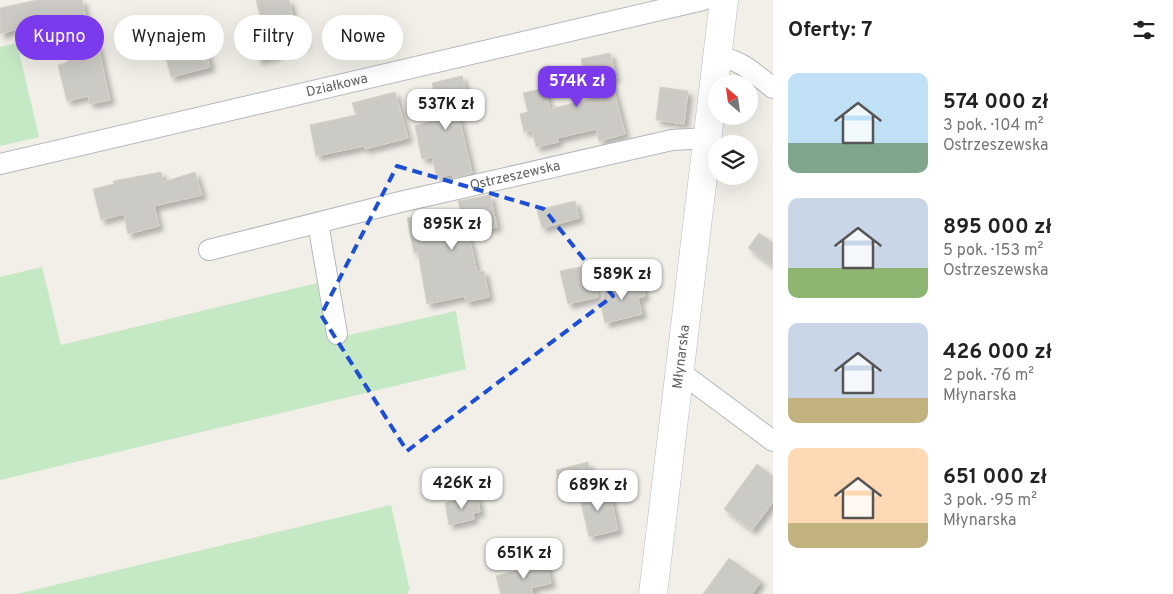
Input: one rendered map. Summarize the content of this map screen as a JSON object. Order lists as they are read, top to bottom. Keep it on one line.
{"streets":{"street":["Działkowa","Ostrzeszewska","Młynarska"]},"crossings":[["Ostrzeszewska","Młynarska"]],"north":"top left","page":{"heading":"Oferty: 7","chip":["Kupno","Wynajem","Filtry","Nowe"],"list":[{"name":"574 000 zł","note":"3 pok. · 104 m² · Ostrzeszewska"},{"name":"895 000 zł","note":"5 pok. · 153 m² · Ostrzeszewska"},{"name":"426 000 zł","note":"2 pok. · 76 m² · Młynarska"},{"name":"651 000 zł","note":"3 pok. · 95 m² · Młynarska"}],"price":["574K zł","537K zł","895K zł","589K zł","426K zł","689K zł","651K zł"]}}
